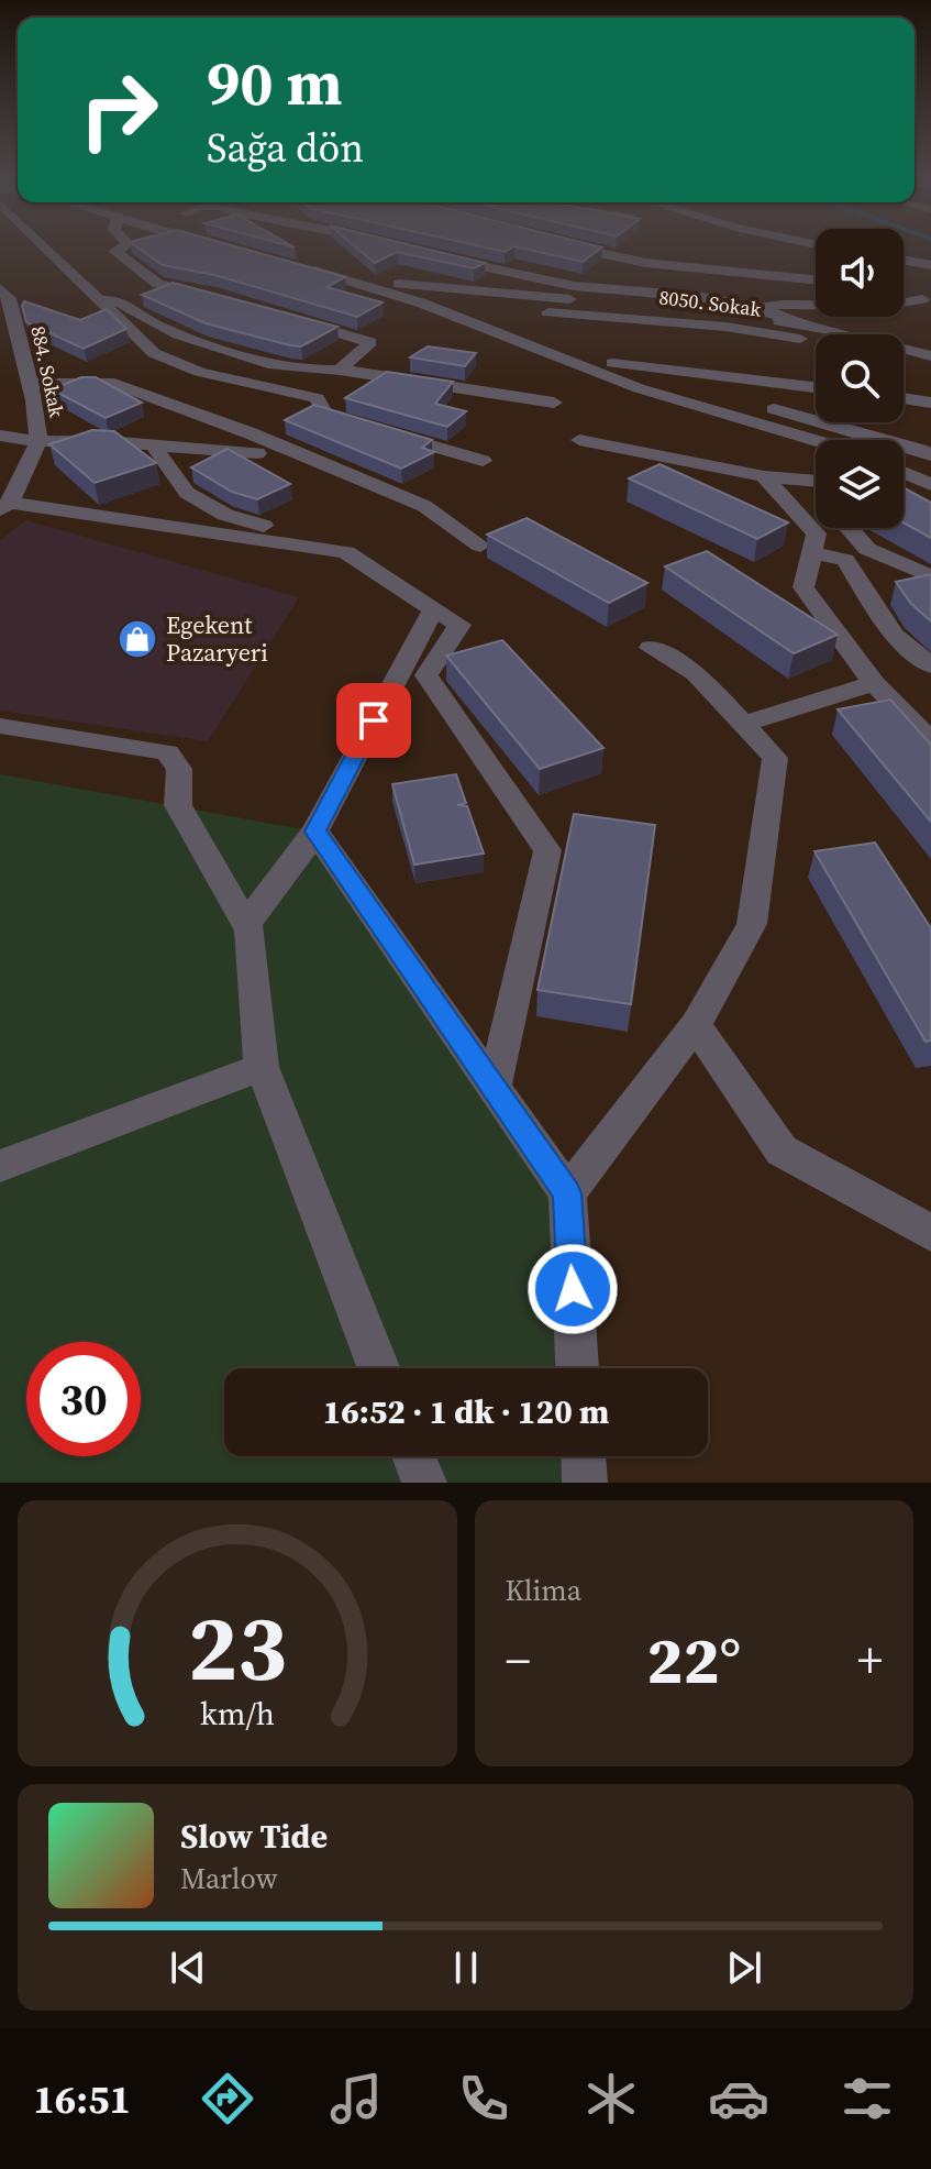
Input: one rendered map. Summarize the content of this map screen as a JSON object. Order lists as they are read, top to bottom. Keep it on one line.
{"streets":{"street":["8050. Sokak","884. Sokak"]},"places":{"shop":["Egekent Pazaryeri"]},"page":{"turn":["90 m","Sağa dön"],"limit":"30","trip":"16:52 · 1 dk · 120 m","tile":"Klima","heat":["−","22°","+"],"song":["Slow Tide","Marlow"],"tabs":"16:51","gauge":["23","km/h"]}}
